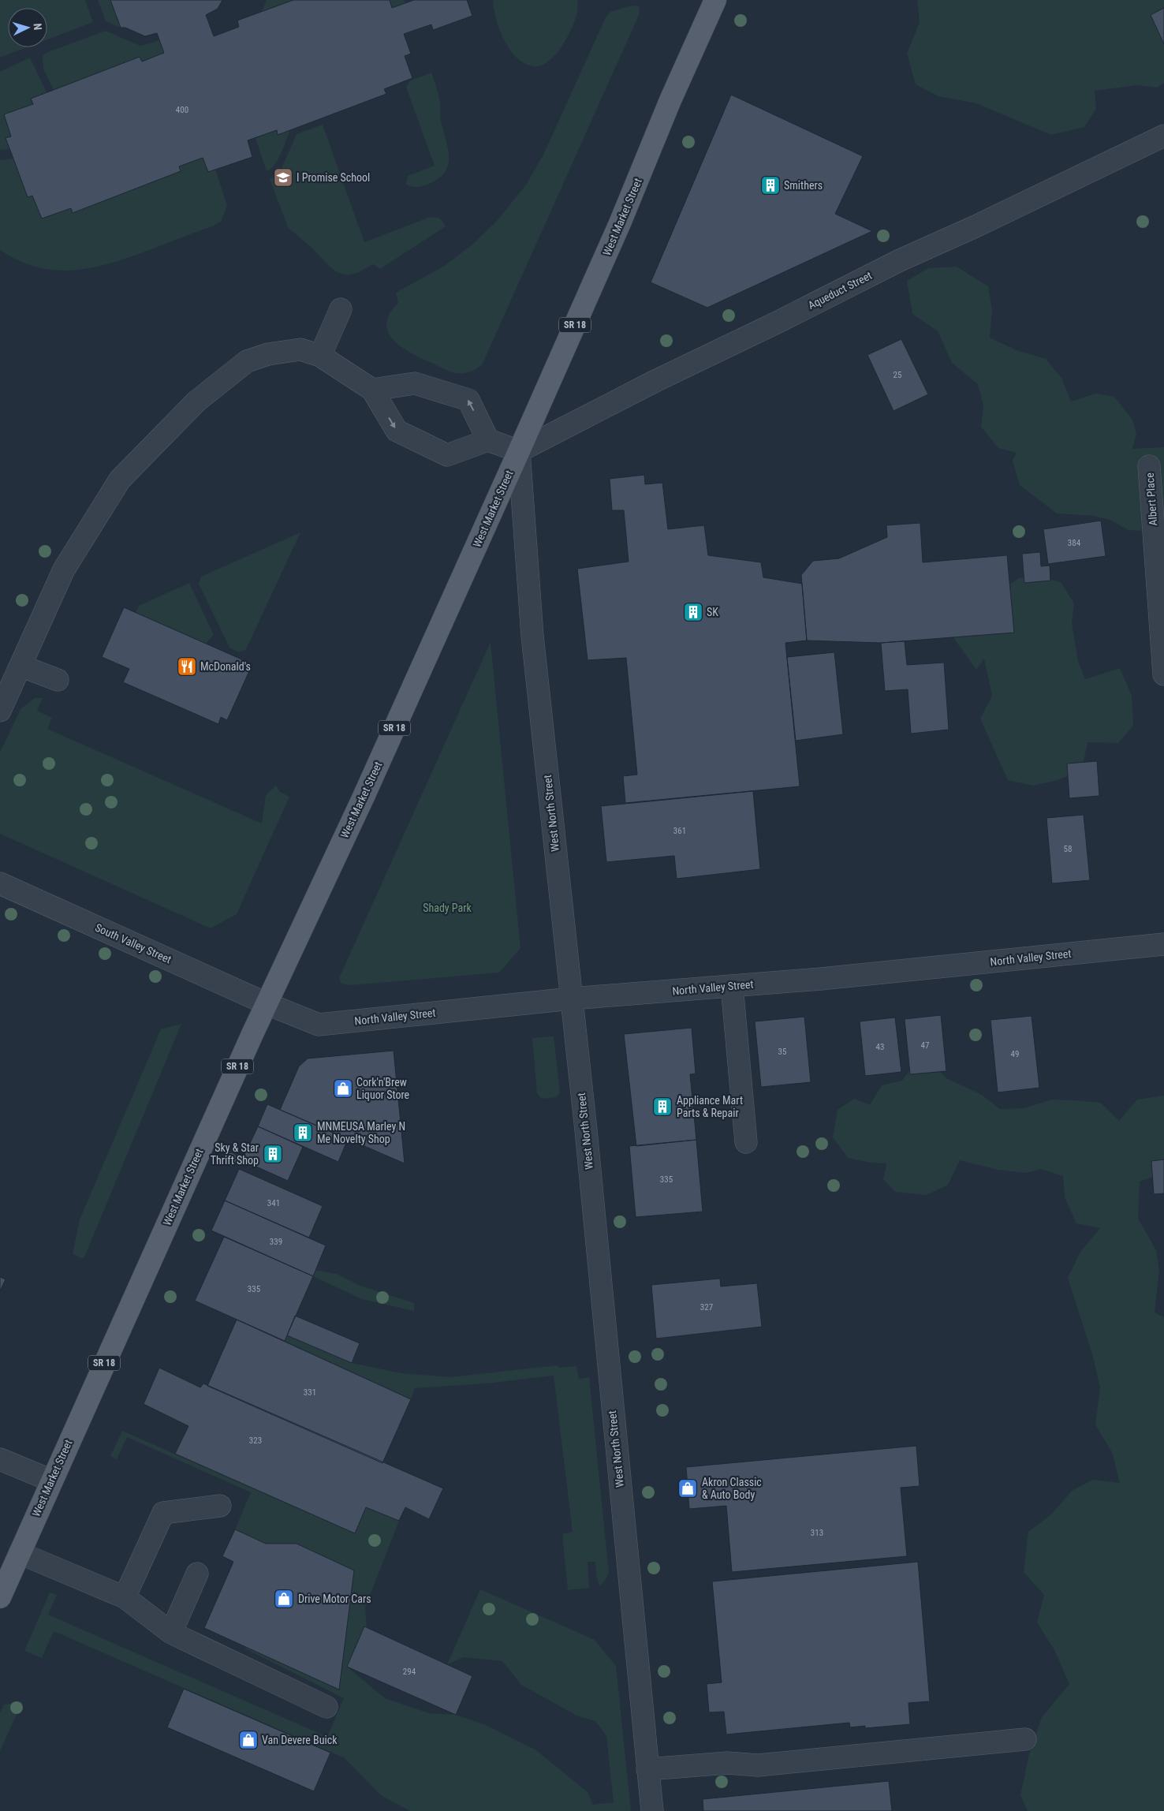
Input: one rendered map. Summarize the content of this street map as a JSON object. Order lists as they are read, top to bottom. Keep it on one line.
{"streets":{"main road":["West Market Street","SR 18"],"street":["Aqueduct Street","Albert Place","West North Street","South Valley Street","North Valley Street"]},"crossings":[["West Market Street","Aqueduct Street"],["West Market Street","West North Street"],["West Market Street","South Valley Street"],["West Market Street","North Valley Street"],["Aqueduct Street","West North Street"],["West North Street","North Valley Street"],["South Valley Street","North Valley Street"]],"parks":["Shady Park"],"places":{"school or university":["I Promise School"],"building":["Smithers","SK","Appliance Mart Parts & Repair","MNMEUSA Marley N Me Novelty Shop","Sky & Star Thrift Shop"],"restaurant":["McDonald's"],"shop":["Cork'n'Brew Liquor Store","Akron Classic & Auto Body","Drive Motor Cars","Van Devere Buick"]},"house_numbers":["400","25","384","361","58","47","43","35","49","335","341","339","335","327","331","323","313","294"],"north":"right"}
